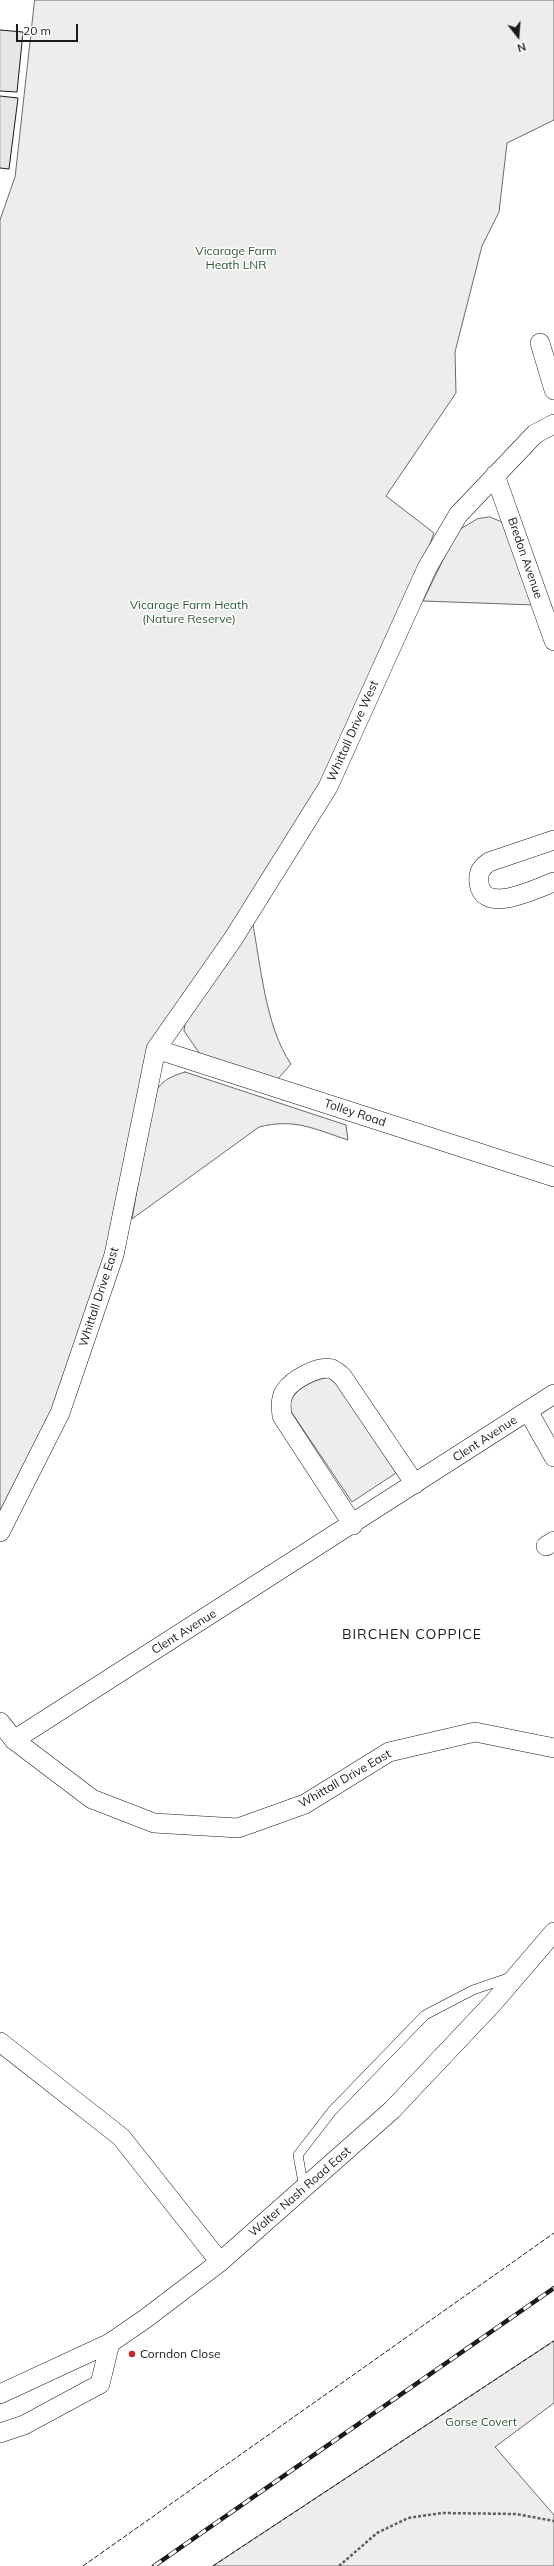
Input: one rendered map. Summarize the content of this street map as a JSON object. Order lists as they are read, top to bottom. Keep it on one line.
{"streets":{"street":["Bredon Avenue","Whittall Drive West","Tolley Road","Whittall Drive East","Clent Avenue","Walter Nash Road East"]},"crossings":[["Bredon Avenue","Whittall Drive West"],["Whittall Drive West","Tolley Road"],["Whittall Drive West","Whittall Drive East"],["Tolley Road","Whittall Drive East"],["Whittall Drive East","Clent Avenue"]],"districts":["BIRCHEN COPPICE"],"parks":["Vicarage Farm Heath LNR","Vicarage Farm Heath (Nature Reserve)","Gorse Covert"],"places":["Corndon Close"],"scale_bar":"20 m","north":"bottom"}
